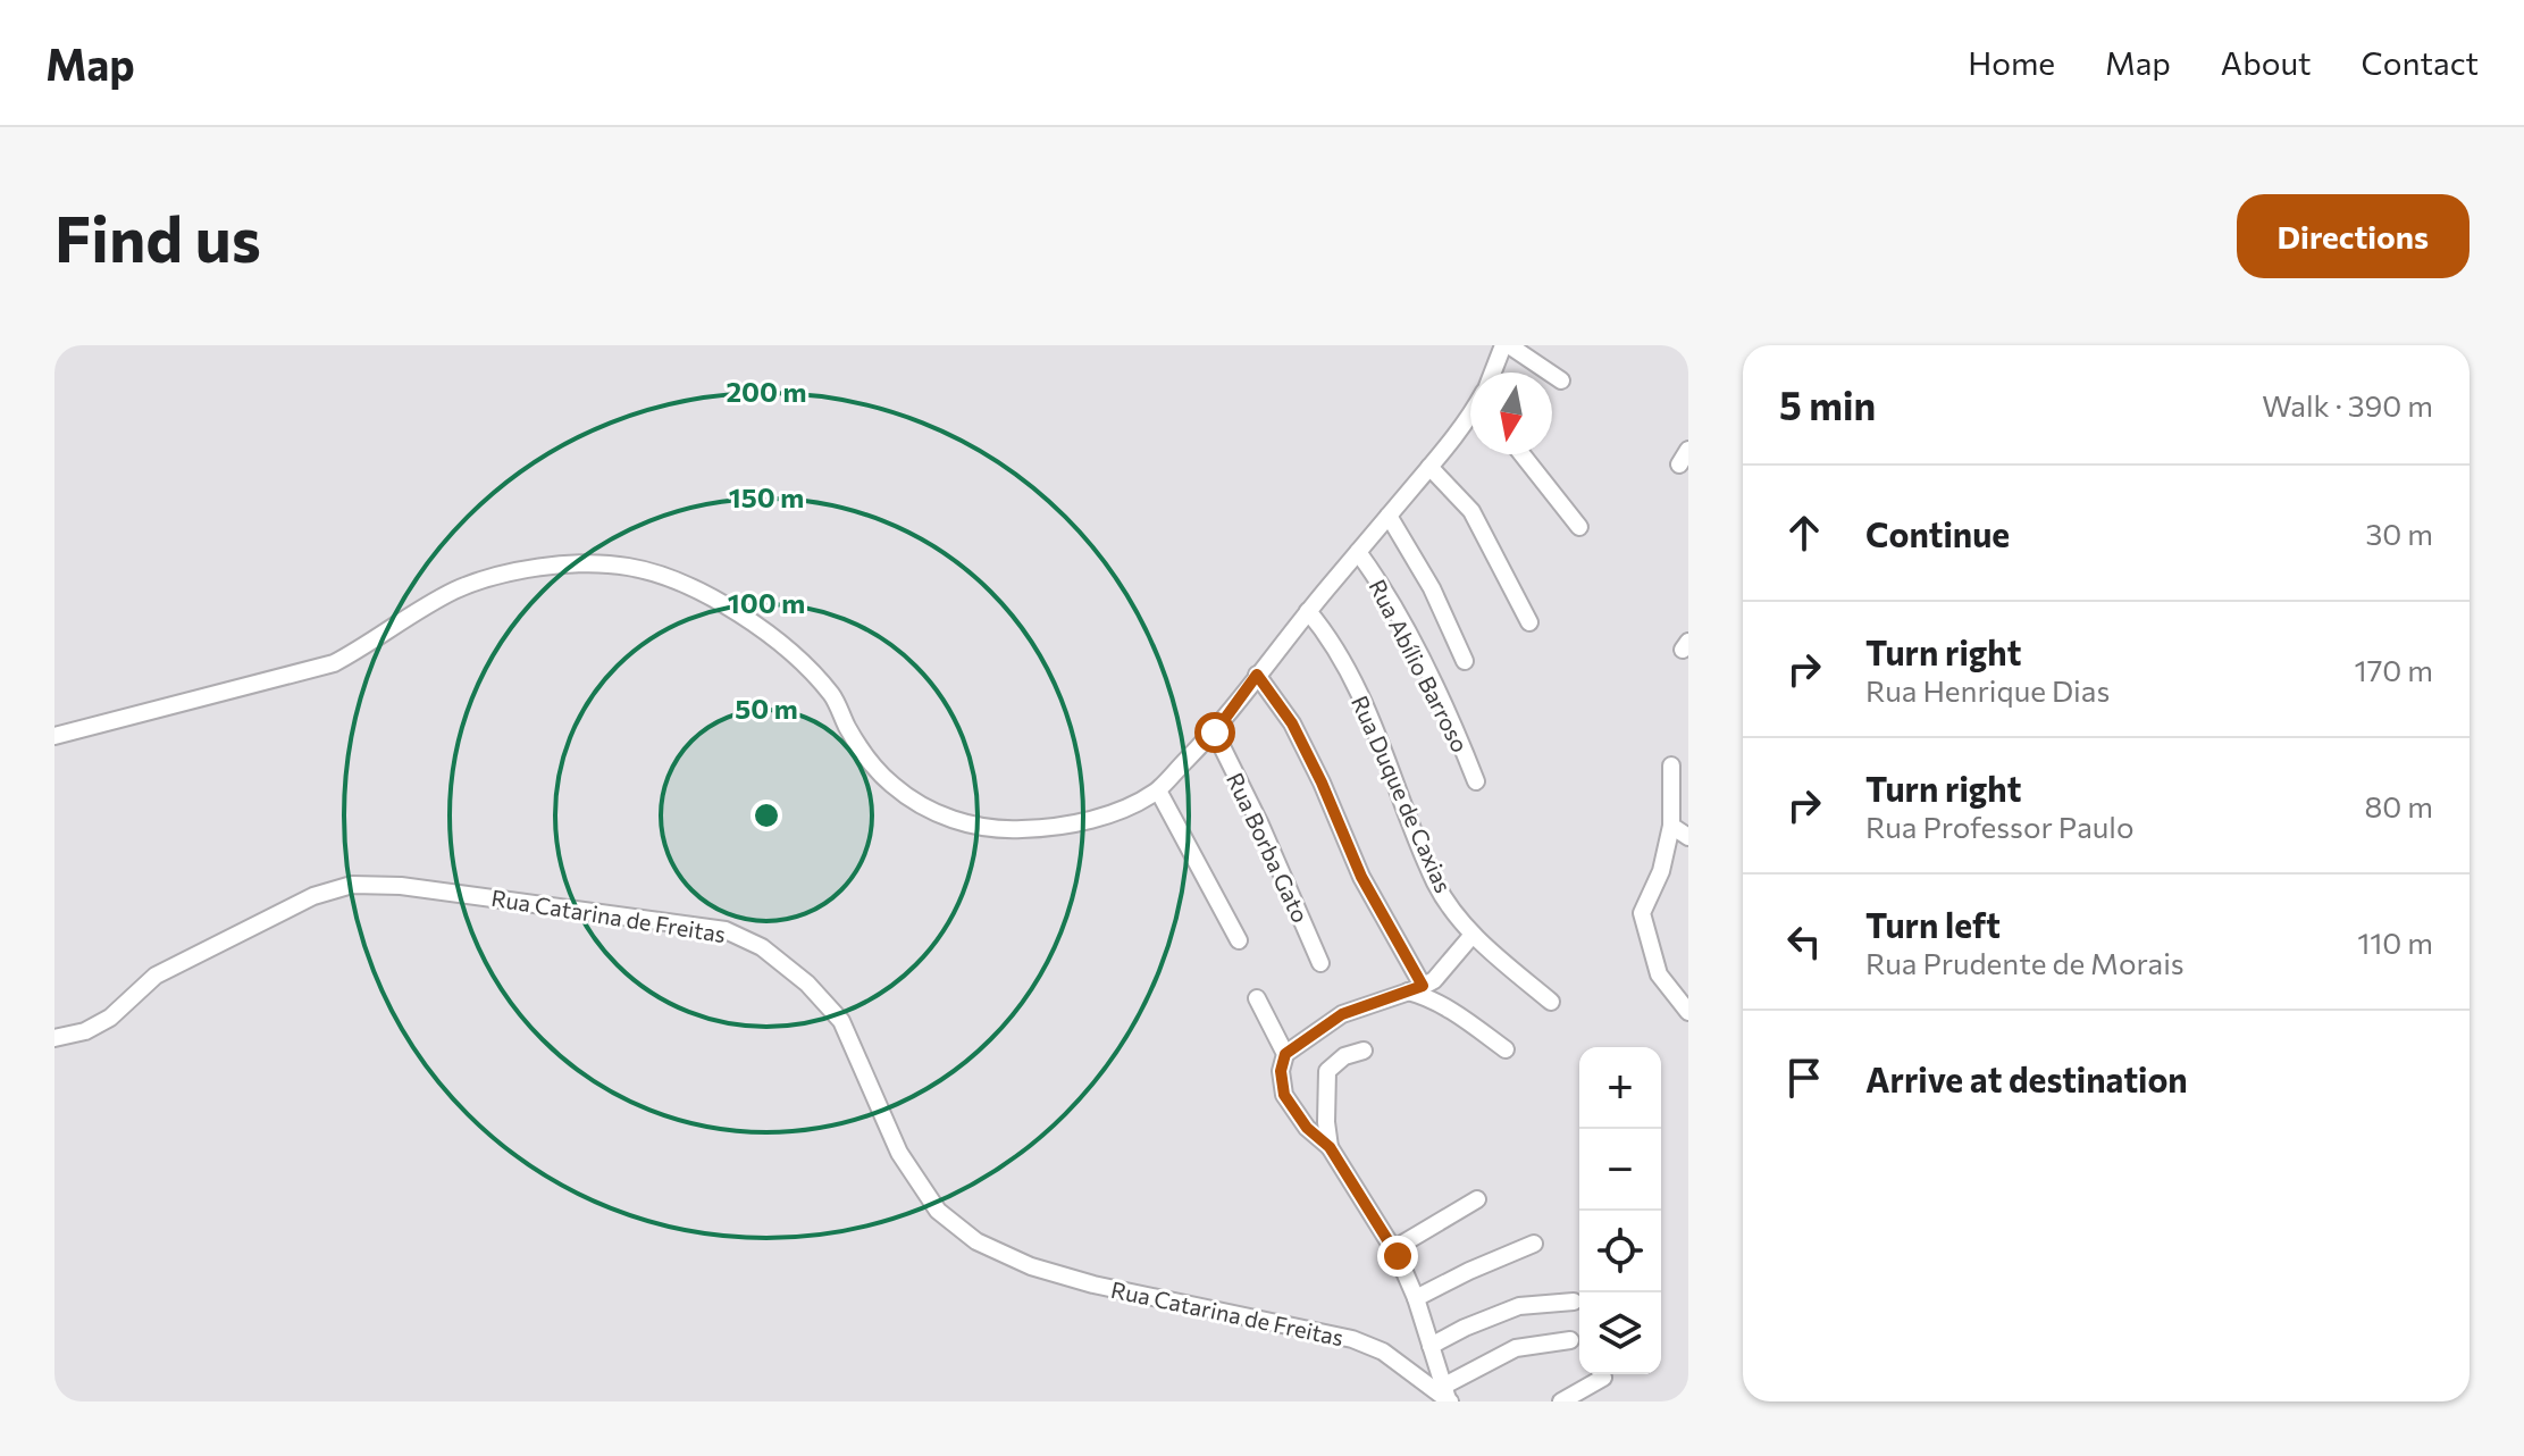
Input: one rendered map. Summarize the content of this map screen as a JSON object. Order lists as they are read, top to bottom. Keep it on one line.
{"streets":{"street":["Rua Abílio Barroso","Rua Duque de Caxias","Rua Borba Gato","Rua Catarina de Freitas"]},"north":"bottom","page":{"header":"Map","nav":["Home","Map","About","Contact"],"buttons":"Directions","title":"Find us","heading":["5 min","Walk · 390 m"],"list":[["Continue","30 m"],["Turn right","Rua Henrique Dias","170 m"],["Turn right","Rua Professor Paulo","80 m"],["Turn left","Rua Prudente de Morais","110 m"],"Arrive at destination"],"map_buttons":["+","−"]},"rings":["200 m","150 m","100 m","50 m"]}
